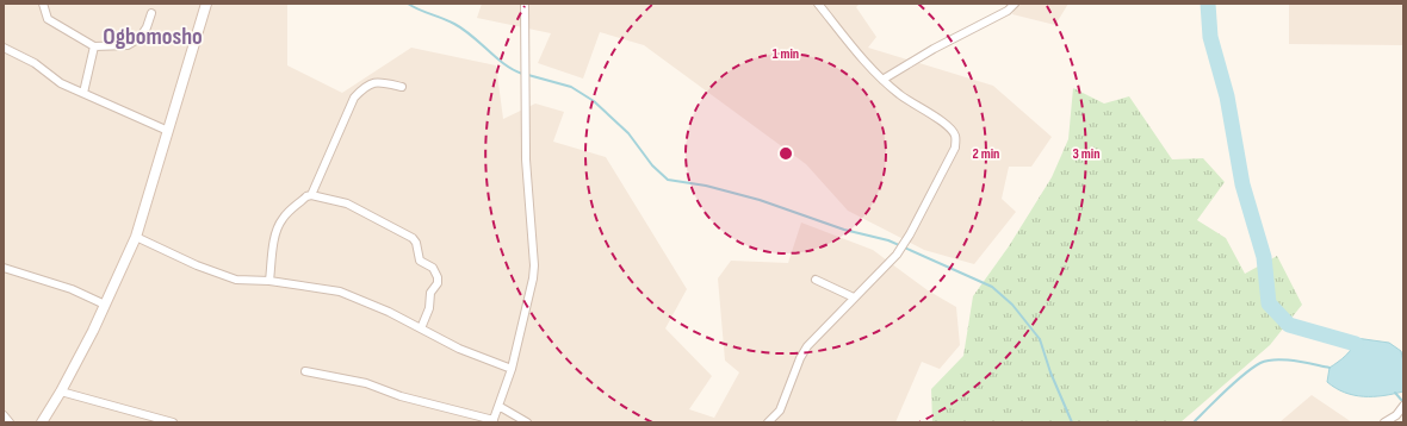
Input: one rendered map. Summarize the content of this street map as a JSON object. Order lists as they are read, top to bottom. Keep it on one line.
{"districts":["Ogbomosho"],"rings":["1 min","2 min","3 min"]}
